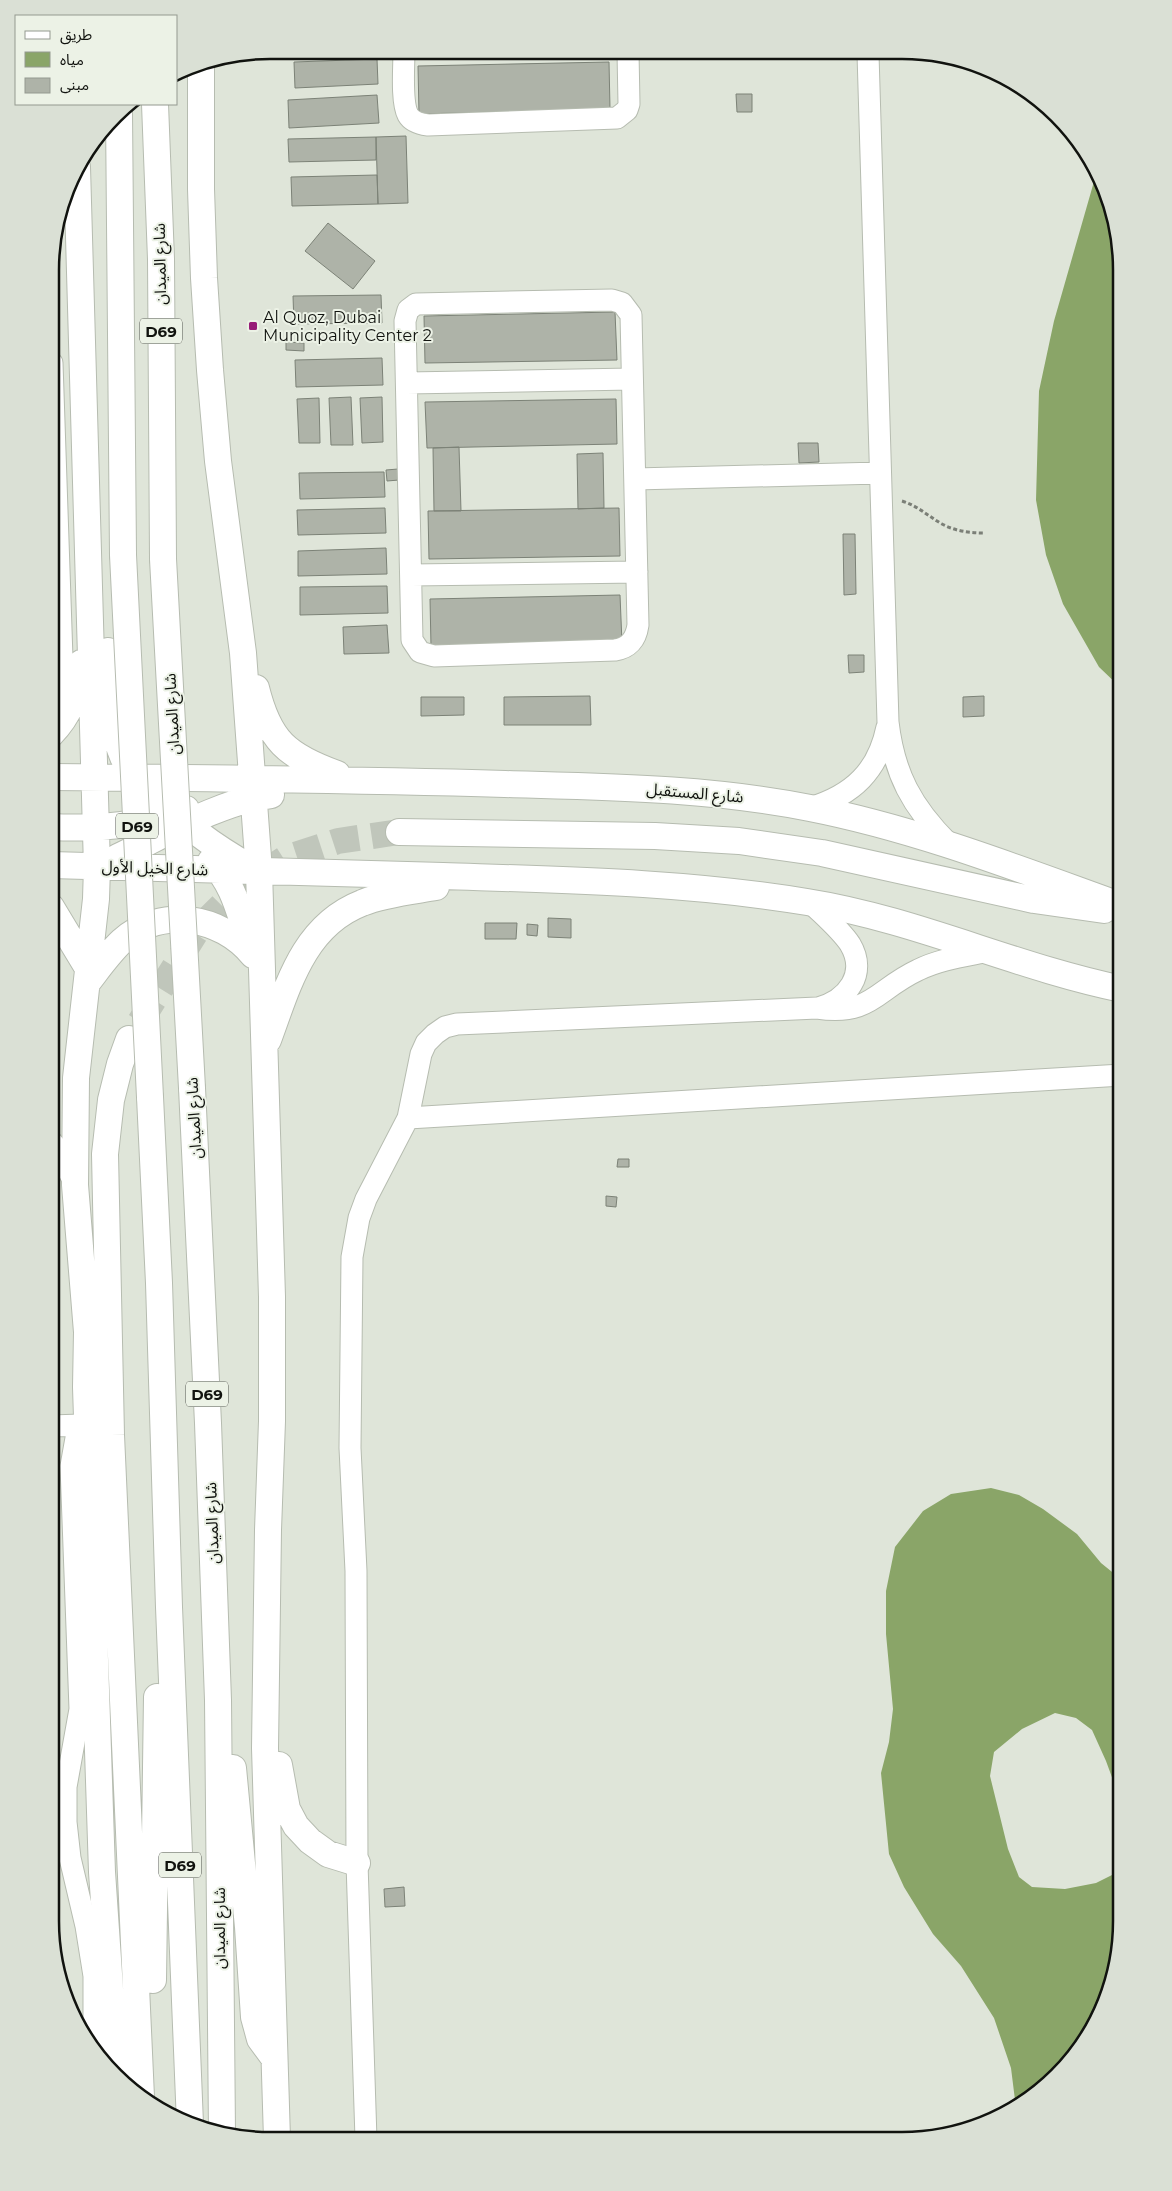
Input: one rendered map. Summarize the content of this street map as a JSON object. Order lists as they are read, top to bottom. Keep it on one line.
{"streets":{"main road":["شارع الميدان","D69","شارع المستقبل","شارع الخيل الأول"]},"places":{"transit":["Al Quoz, Dubai Municipality Center 2"]},"legend":["طريق","مياه","مبنى"]}
